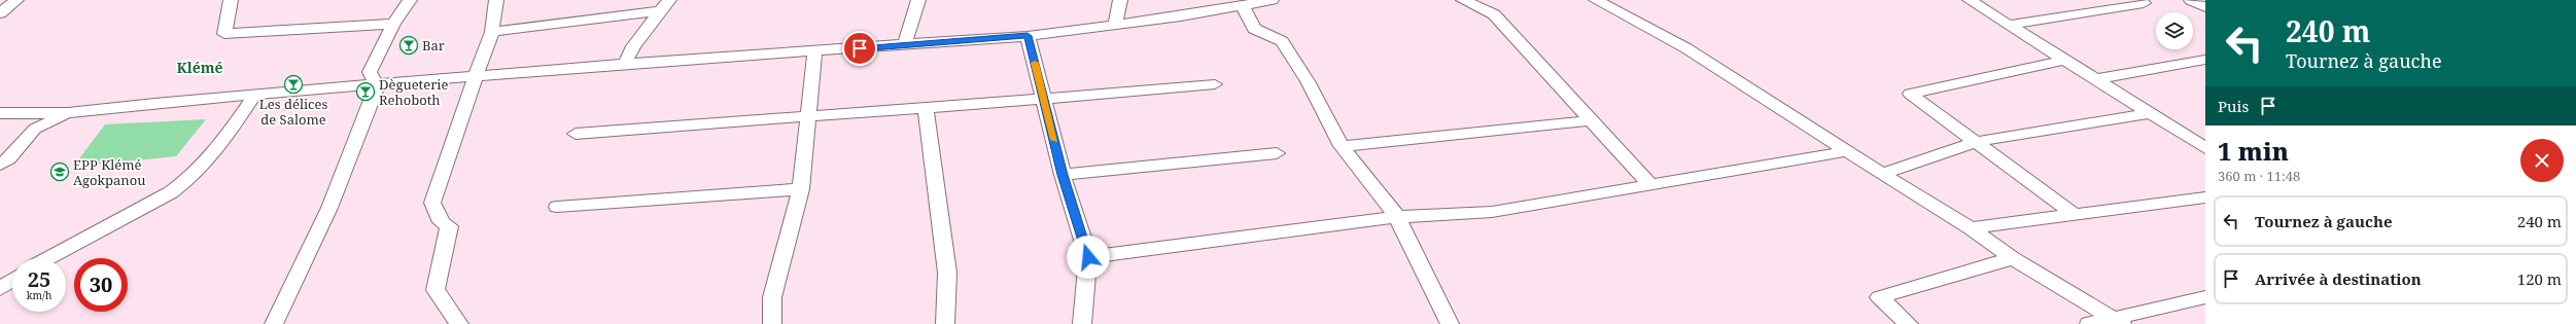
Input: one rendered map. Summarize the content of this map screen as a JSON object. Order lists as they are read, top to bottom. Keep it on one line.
{"districts":["Klémé"],"places":{"bar":["Bar","Les délices de Salome","Dègueterie Rehoboth"],"school or university":["EPP Klémé Agokpanou"]},"page":{"turn":["240 m","Tournez à gauche"],"then":"Puis","heading":["1 min","360 m · 11:48"],"list":[{"name":"Tournez à gauche","value":"240 m"},{"name":"Arrivée à destination","value":"120 m"}],"speed":"25 km/h","limit":"30"}}
